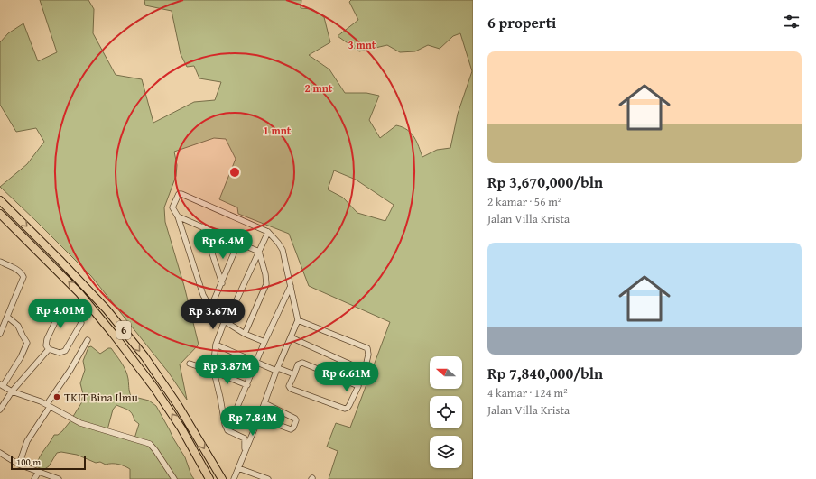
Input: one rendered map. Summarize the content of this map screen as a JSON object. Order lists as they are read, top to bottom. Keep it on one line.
{"streets":{"highway":["6"]},"places":["TKIT Bina Ilmu"],"scale_bar":"100 m","north":"left","page":{"heading":"6 properti","list":[{"name":"Rp 3,670,000/bln","note":"2 kamar · 56 m² · Jalan Villa Krista"},{"name":"Rp 7,840,000/bln","note":"4 kamar · 124 m² · Jalan Villa Krista"}],"price":["Rp 6.4M","Rp 4.01M","Rp 3.67M","Rp 3.87M","Rp 6.61M","Rp 7.84M"],"scale":"100 m"},"rings":["3 mnt","2 mnt","1 mnt"]}
